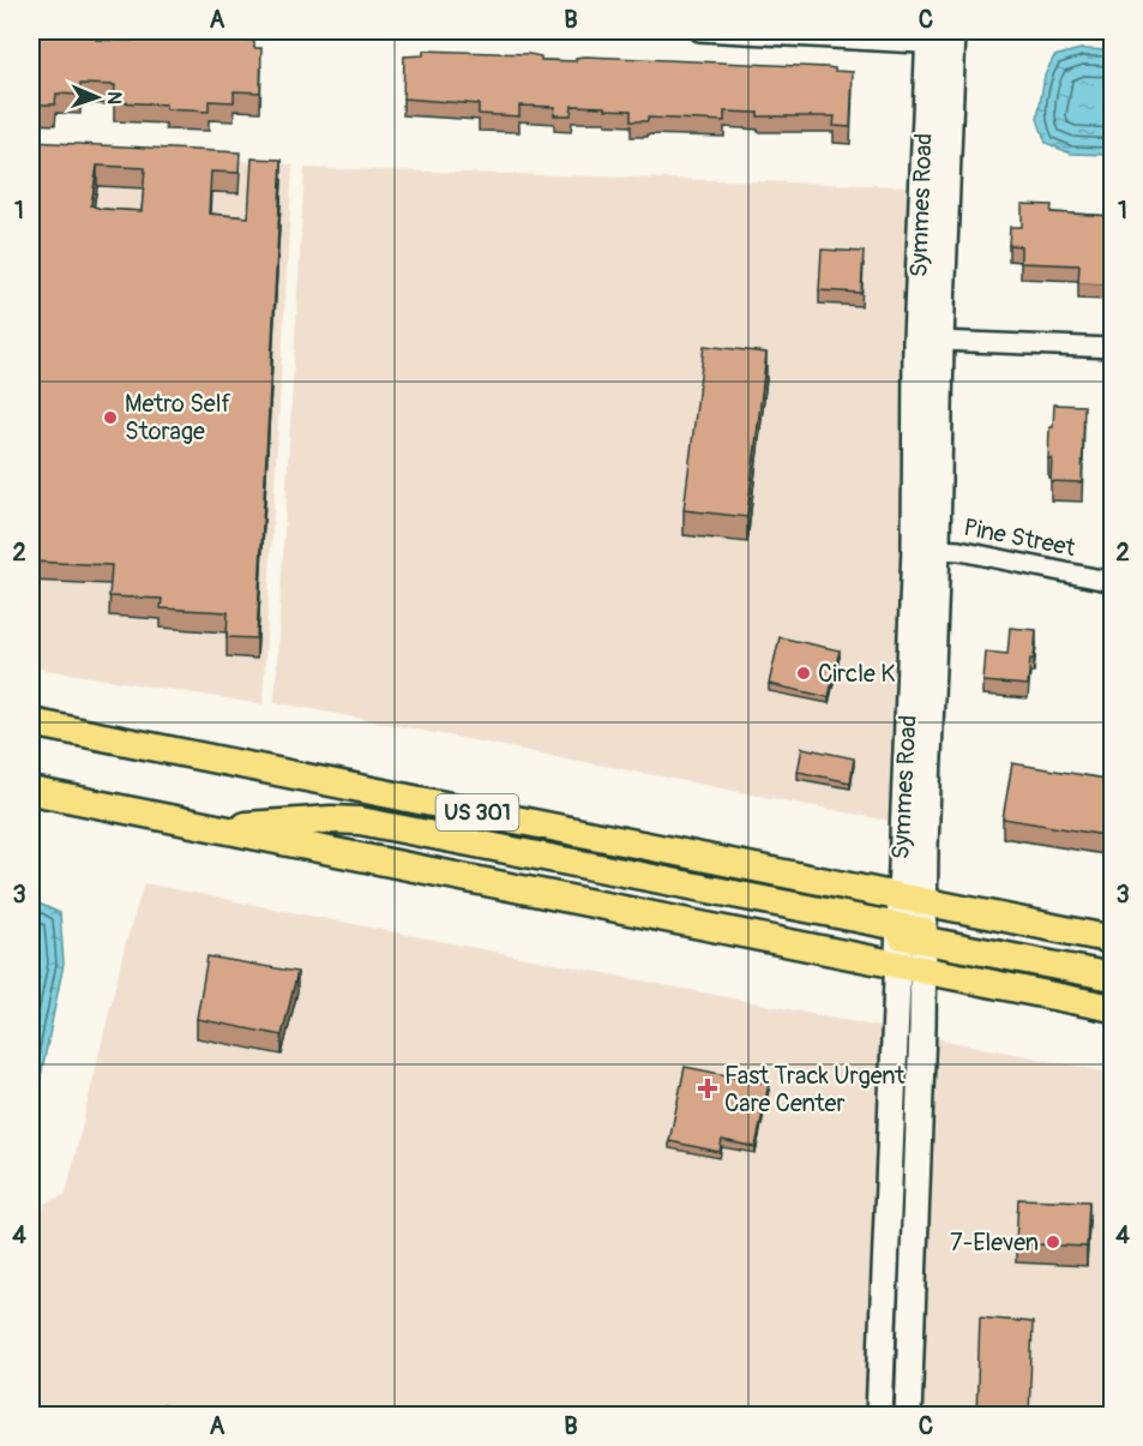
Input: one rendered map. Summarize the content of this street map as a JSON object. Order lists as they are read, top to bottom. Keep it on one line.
{"streets":{"main road":["US 301"],"street":["Symmes Road","Pine Street"]},"crossings":[["Symmes Road","Pine Street"],["Symmes Road","US 301"]],"places":{"other":["Metro Self Storage","Circle K","7-Eleven"],"health":["Fast Track Urgent Care Center"]},"north":"right","grid":{"columns":["A","B","C"],"rows":["1","2","3","4"]}}
